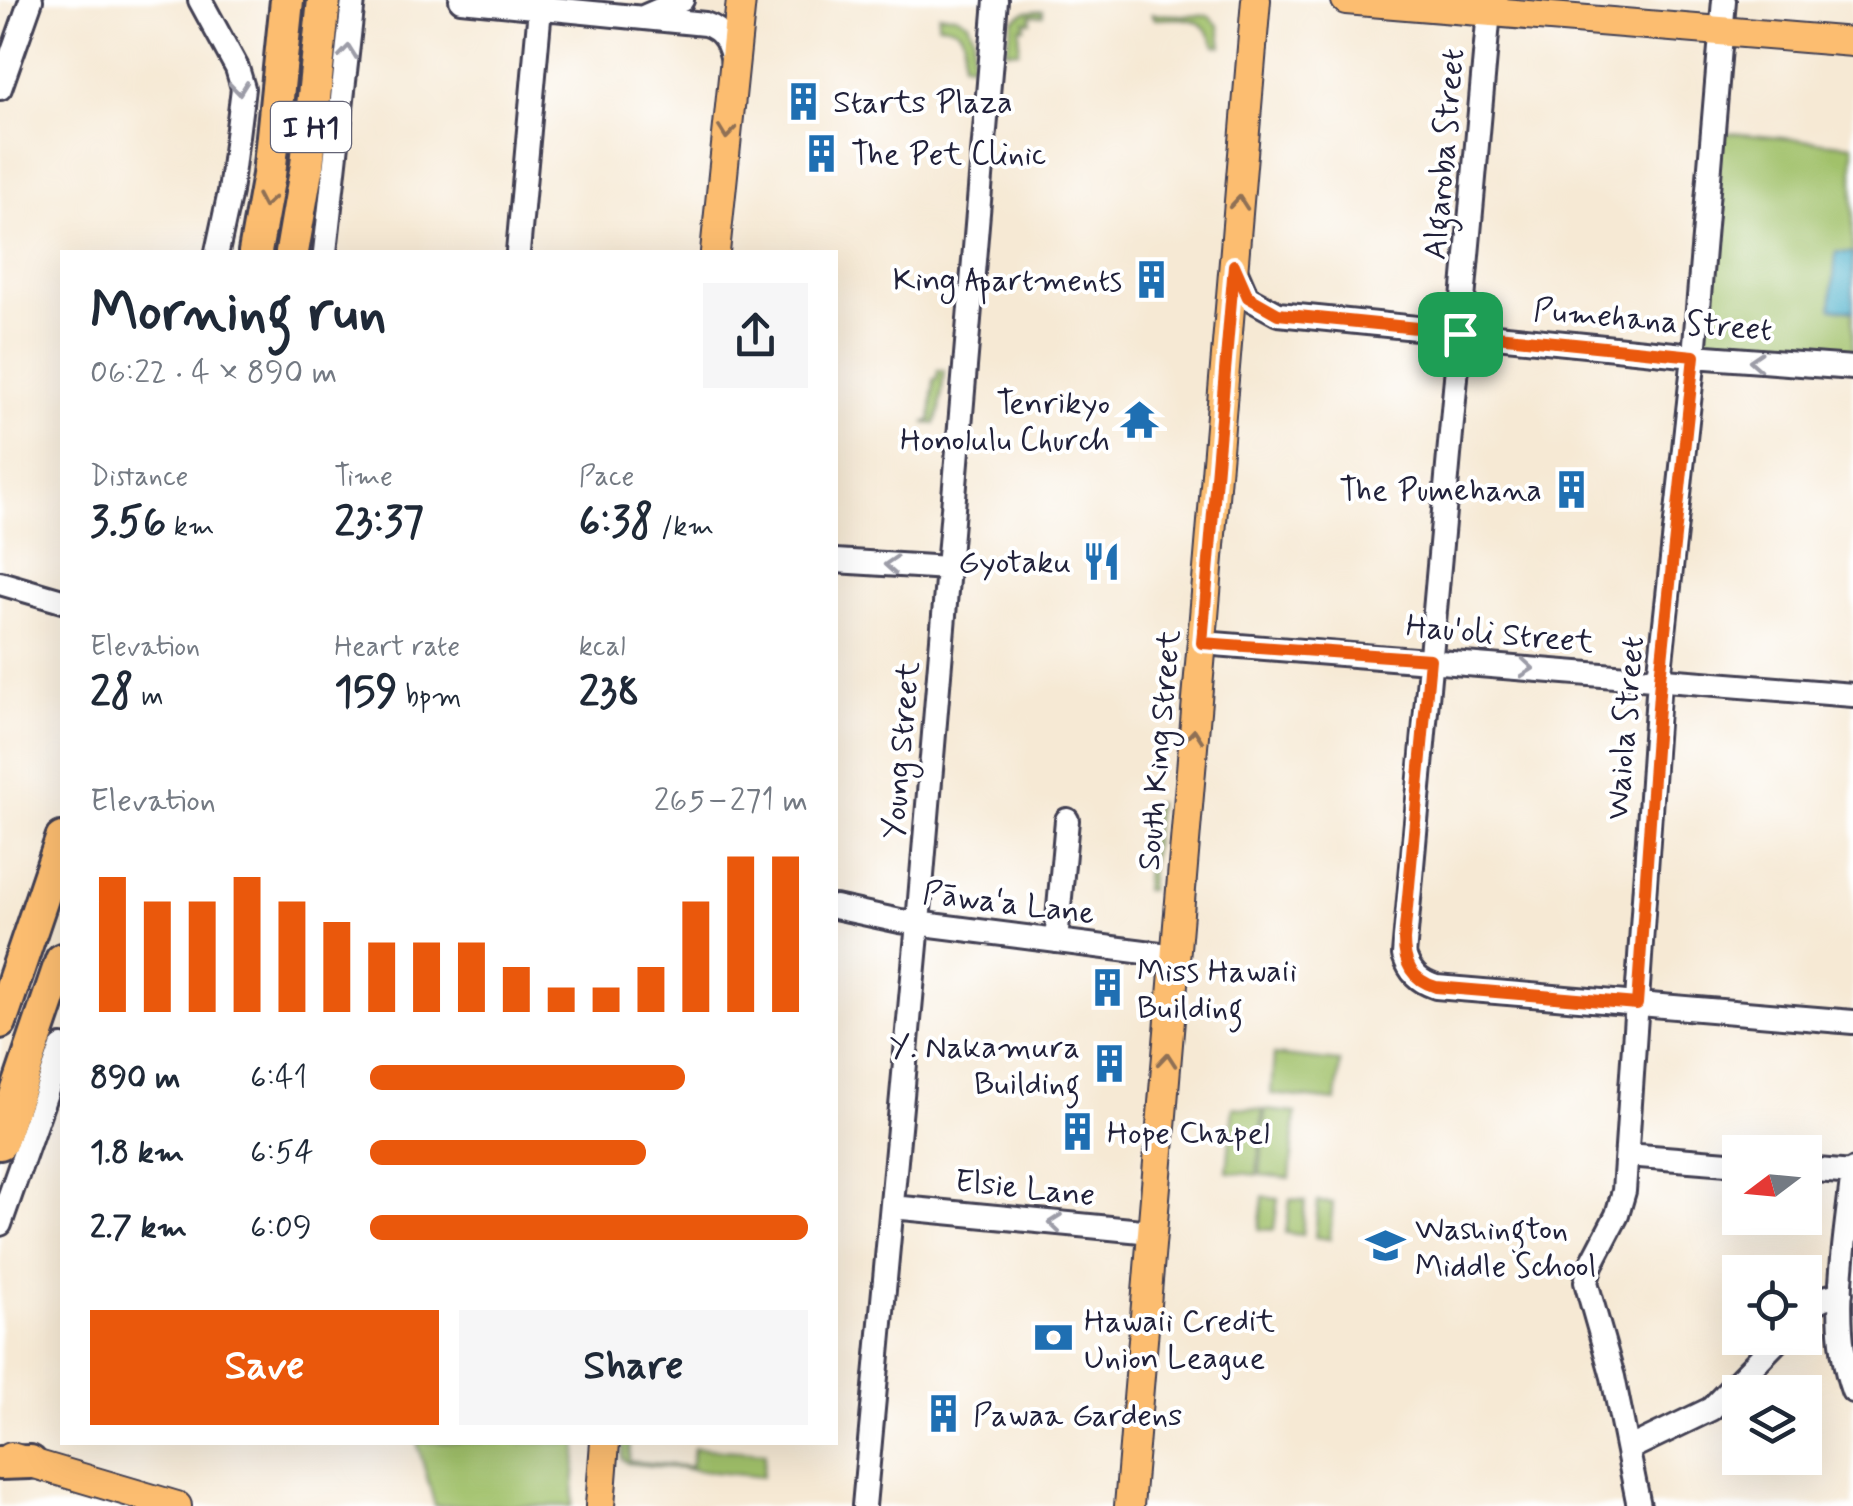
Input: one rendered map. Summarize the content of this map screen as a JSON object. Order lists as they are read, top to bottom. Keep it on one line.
{"streets":{"highway":["I H1"],"main road":["South King Street"],"street":["Algaroba Street","Pumehana Street","Hau'oli Street","Waiola Street","Young Street","Pāwaʻa Lane","Elsie Lane"]},"crossings":[["Algaroba Street","Pumehana Street"],["Algaroba Street","Hau'oli Street"],["Algaroba Street","Waiola Street"],["Pumehana Street","Waiola Street"],["Pumehana Street","South King Street"],["Hau'oli Street","Waiola Street"],["Hau'oli Street","South King Street"],["Young Street","Pāwaʻa Lane"],["Young Street","Elsie Lane"],["South King Street","Pāwaʻa Lane"],["South King Street","Elsie Lane"]],"one_way":["Hau'oli Street","South King Street","Elsie Lane"],"places":{"building":["Starts Plaza","The Pet Clinic","King Apartments","The Pumehana","Miss Hawaii Building","Y. Nakamura Building","Hope Chapel","Pawaa Gardens"],"temple":["Tenrikyo Honolulu Church"],"restaurant":["Gyotaku"],"school or university":["Washington Middle School"],"bank":["Hawaii Credit Union League"]},"north":"left","page":{"heading":["Morning run","06:22 · 4 × 890 m"],"stats":[["Distance","3.56 km"],["Time","23:37"],["Pace","6:38 /km"],["Elevation","28 m"],["Heart rate","159 bpm"],["kcal","238"]],"chart":["Elevation","265–271 m"],"list":[{"name":"890 m","note":"6:41"},{"name":"1.8 km","note":"6:54"},{"name":"2.7 km","note":"6:09"}],"buttons":["Save","Share"]}}
